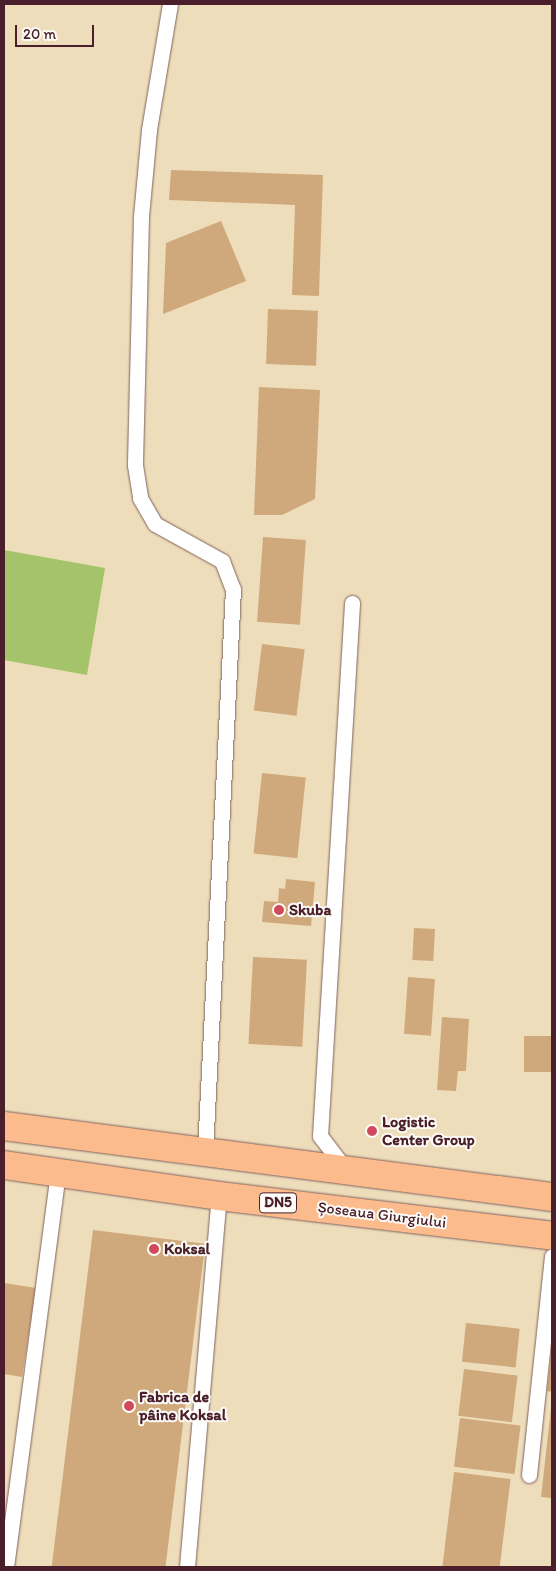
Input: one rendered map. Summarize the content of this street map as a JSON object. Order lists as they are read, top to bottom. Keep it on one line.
{"streets":{"highway":["DN5","Șoseaua Giurgiului"]},"places":["Skuba","Logistic Center Group","Koksal","Fabrica de pâine Koksal"],"scale_bar":"20 m"}
